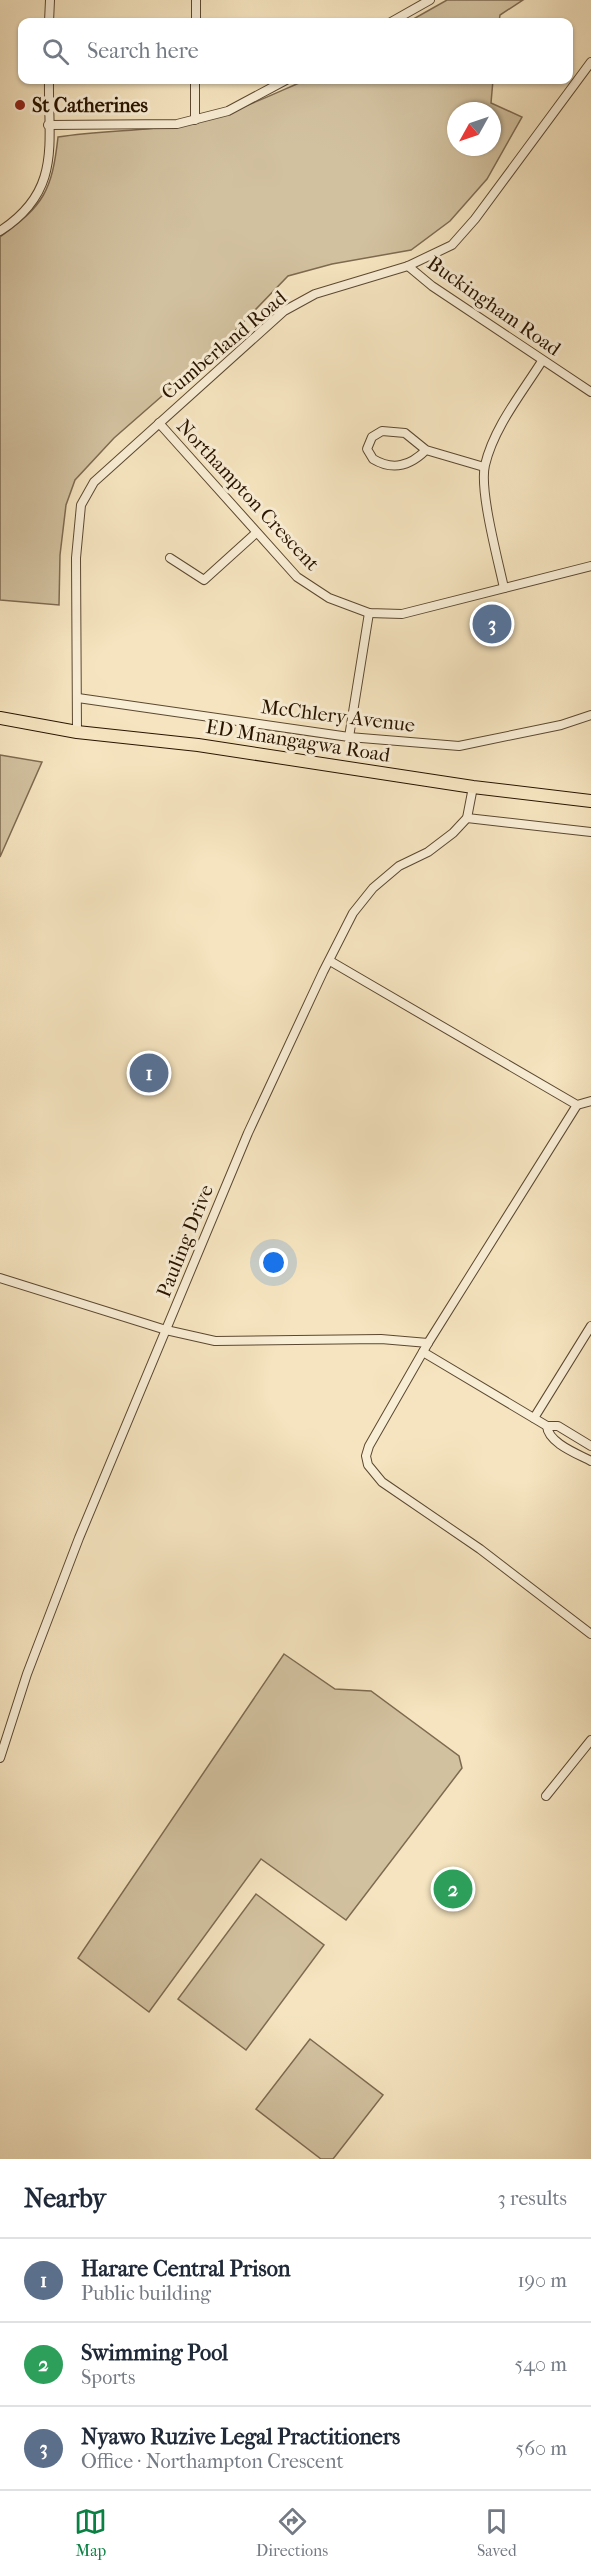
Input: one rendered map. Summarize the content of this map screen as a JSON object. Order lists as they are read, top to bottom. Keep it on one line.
{"streets":{"highway":["ED Mnangagwa Road"],"street":["Buckingham Road","Cumberland Road","Northampton Crescent","McChlery Avenue","Pauling Drive"]},"crossings":[["Buckingham Road","Cumberland Road"],["Cumberland Road","Northampton Crescent"],["Cumberland Road","McChlery Avenue"],["Cumberland Road","ED Mnangagwa Road"]],"places":["St Catherines"],"north":"bottom left","page":{"search":"Search here","pins":["3","1","2"],"heading":["Nearby","3 results"],"list":[{"mark":"1","name":"Harare Central Prison","note":"Public building","value":"190 m"},{"mark":"2","name":"Swimming Pool","note":"Sports","value":"540 m"},{"mark":"3","name":"Nyawo Ruzive Legal Practitioners","note":"Office · Northampton Crescent","value":"560 m"}],"nav":["Map","Directions","Saved"]}}
